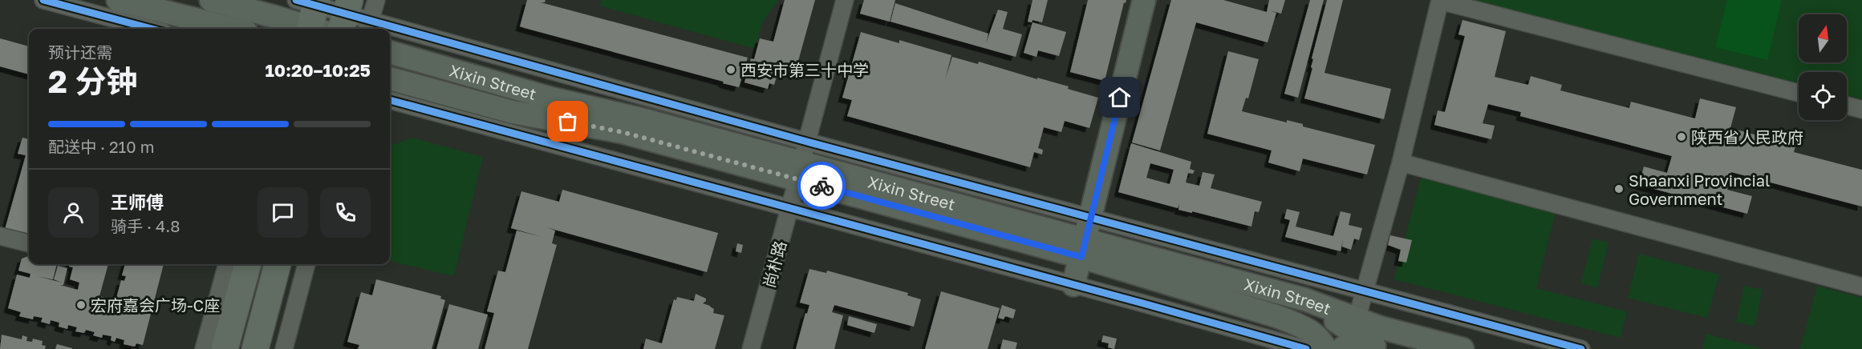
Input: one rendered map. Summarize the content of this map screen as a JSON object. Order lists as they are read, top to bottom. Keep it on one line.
{"streets":{"main road":["Xixin Street"],"street":["尚朴路"]},"crossings":[["Xixin Street","尚朴路"]],"places":["西安市第三十中学","陕西省人民政府","Shaanxi Provincial Government","宏府嘉会广场-C座"],"north":"top","page":{"heading":["2 分钟","预计还需","10:20–10:25"],"panel":["王师傅","骑手 · 4.8"],"bar":"配送中 · 210 m"}}
